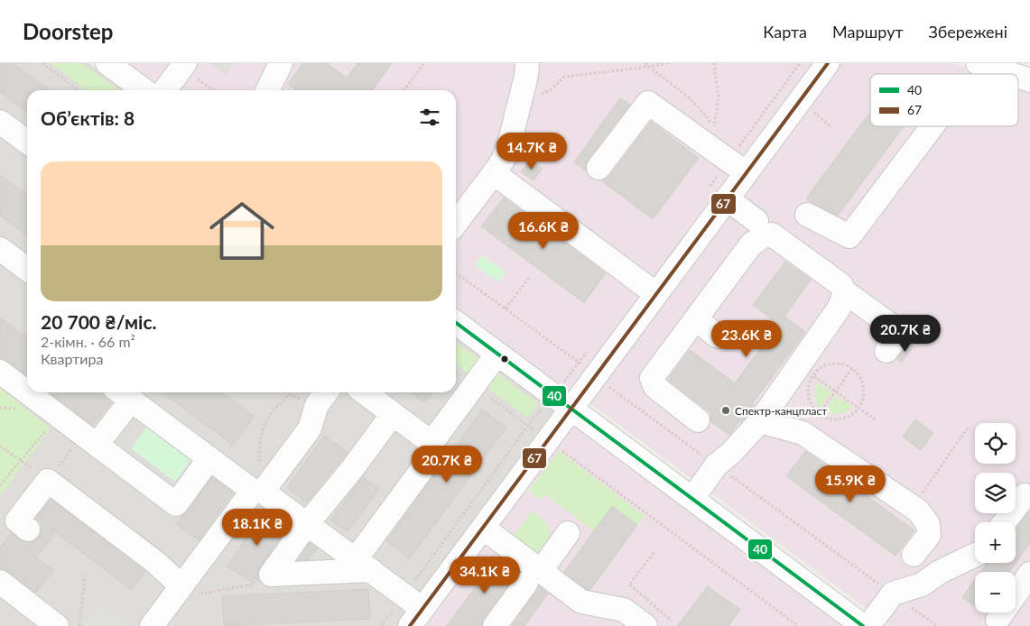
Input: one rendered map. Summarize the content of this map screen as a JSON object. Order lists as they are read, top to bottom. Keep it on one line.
{"places":["Спектр-канцпласт"],"lines":["transit line 67","transit line 40"],"legend":["40","67"],"page":{"header":"Doorstep","nav":["Карта","Маршрут","Збережені"],"heading":"Об’єктів: 8","price":["14.7K ₴","16.6K ₴","20.7K ₴","23.6K ₴","20.7K ₴","15.9K ₴","18.1K ₴","34.1K ₴"],"list":[{"name":"20 700 ₴/міс.","note":"2-кімн. · 66 m² · Квартира"}],"map_buttons":["+","−"]}}
